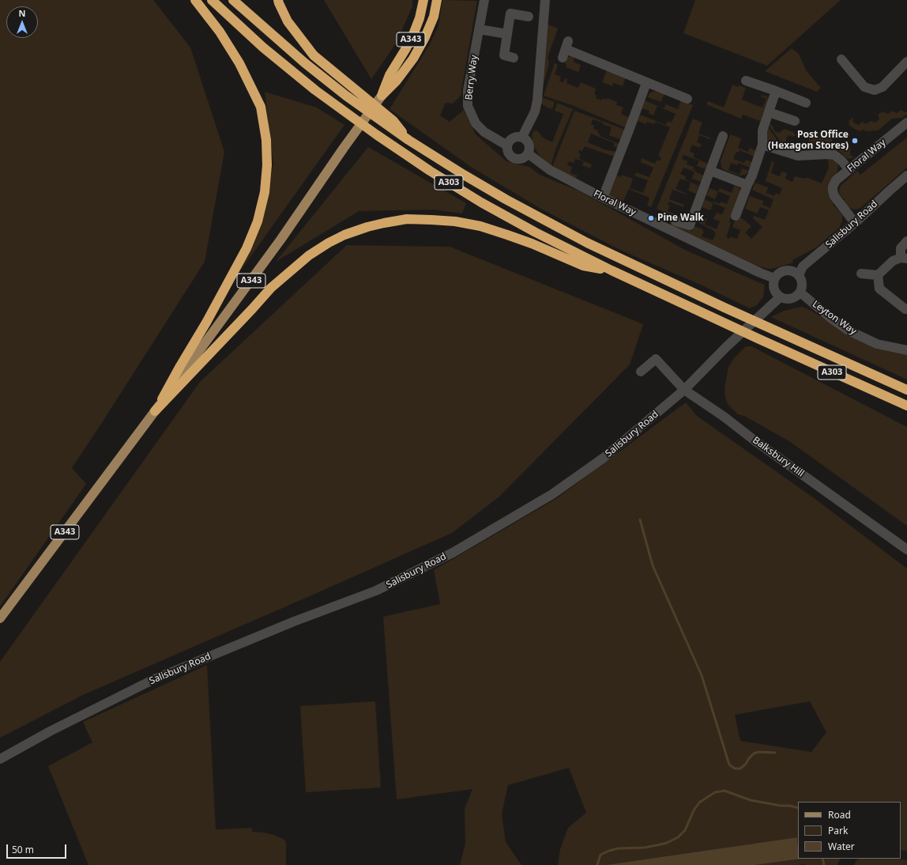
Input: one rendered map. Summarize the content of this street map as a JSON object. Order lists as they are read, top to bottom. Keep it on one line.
{"streets":{"highway":["A343","A303"],"street":["Berry Way","Floral Way","Salisbury Road","Leyton Way","Balksbury Hill"]},"crossings":[["Berry Way","Floral Way"],["Floral Way","Salisbury Road"],["Floral Way","Leyton Way"],["Salisbury Road","Leyton Way"],["Salisbury Road","Balksbury Hill"]],"places":["Post Office (Hexagon Stores)","Pine Walk"],"legend":["Road","Park","Water"],"scale_bar":"50 m","north":"top"}
